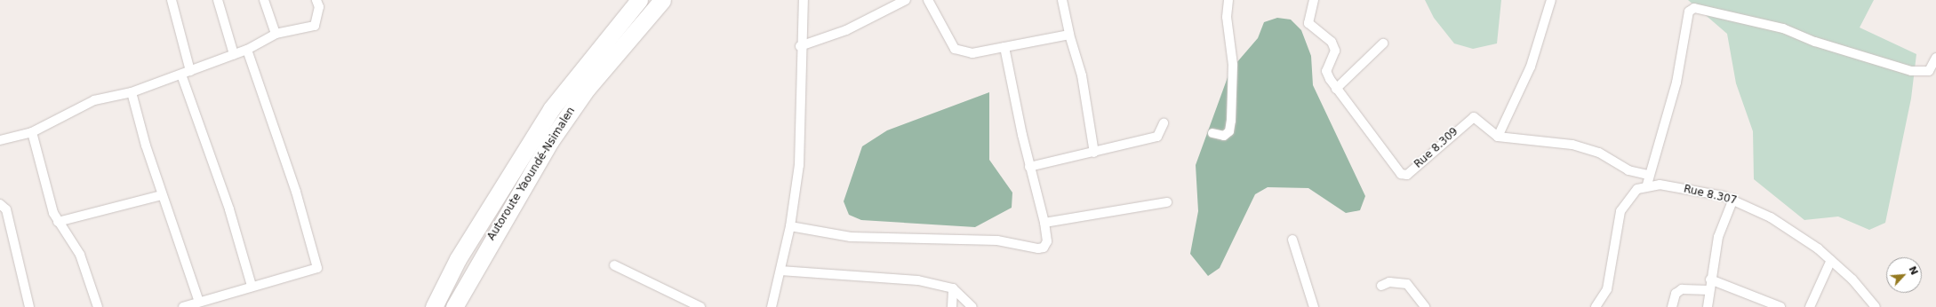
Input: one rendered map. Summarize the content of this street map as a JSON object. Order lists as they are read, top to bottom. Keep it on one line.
{"streets":{"highway":["Autoroute Yaoundé-Nsimalen"],"street":["Rue 8.309","Rue 8.307"]},"north":"top right"}
